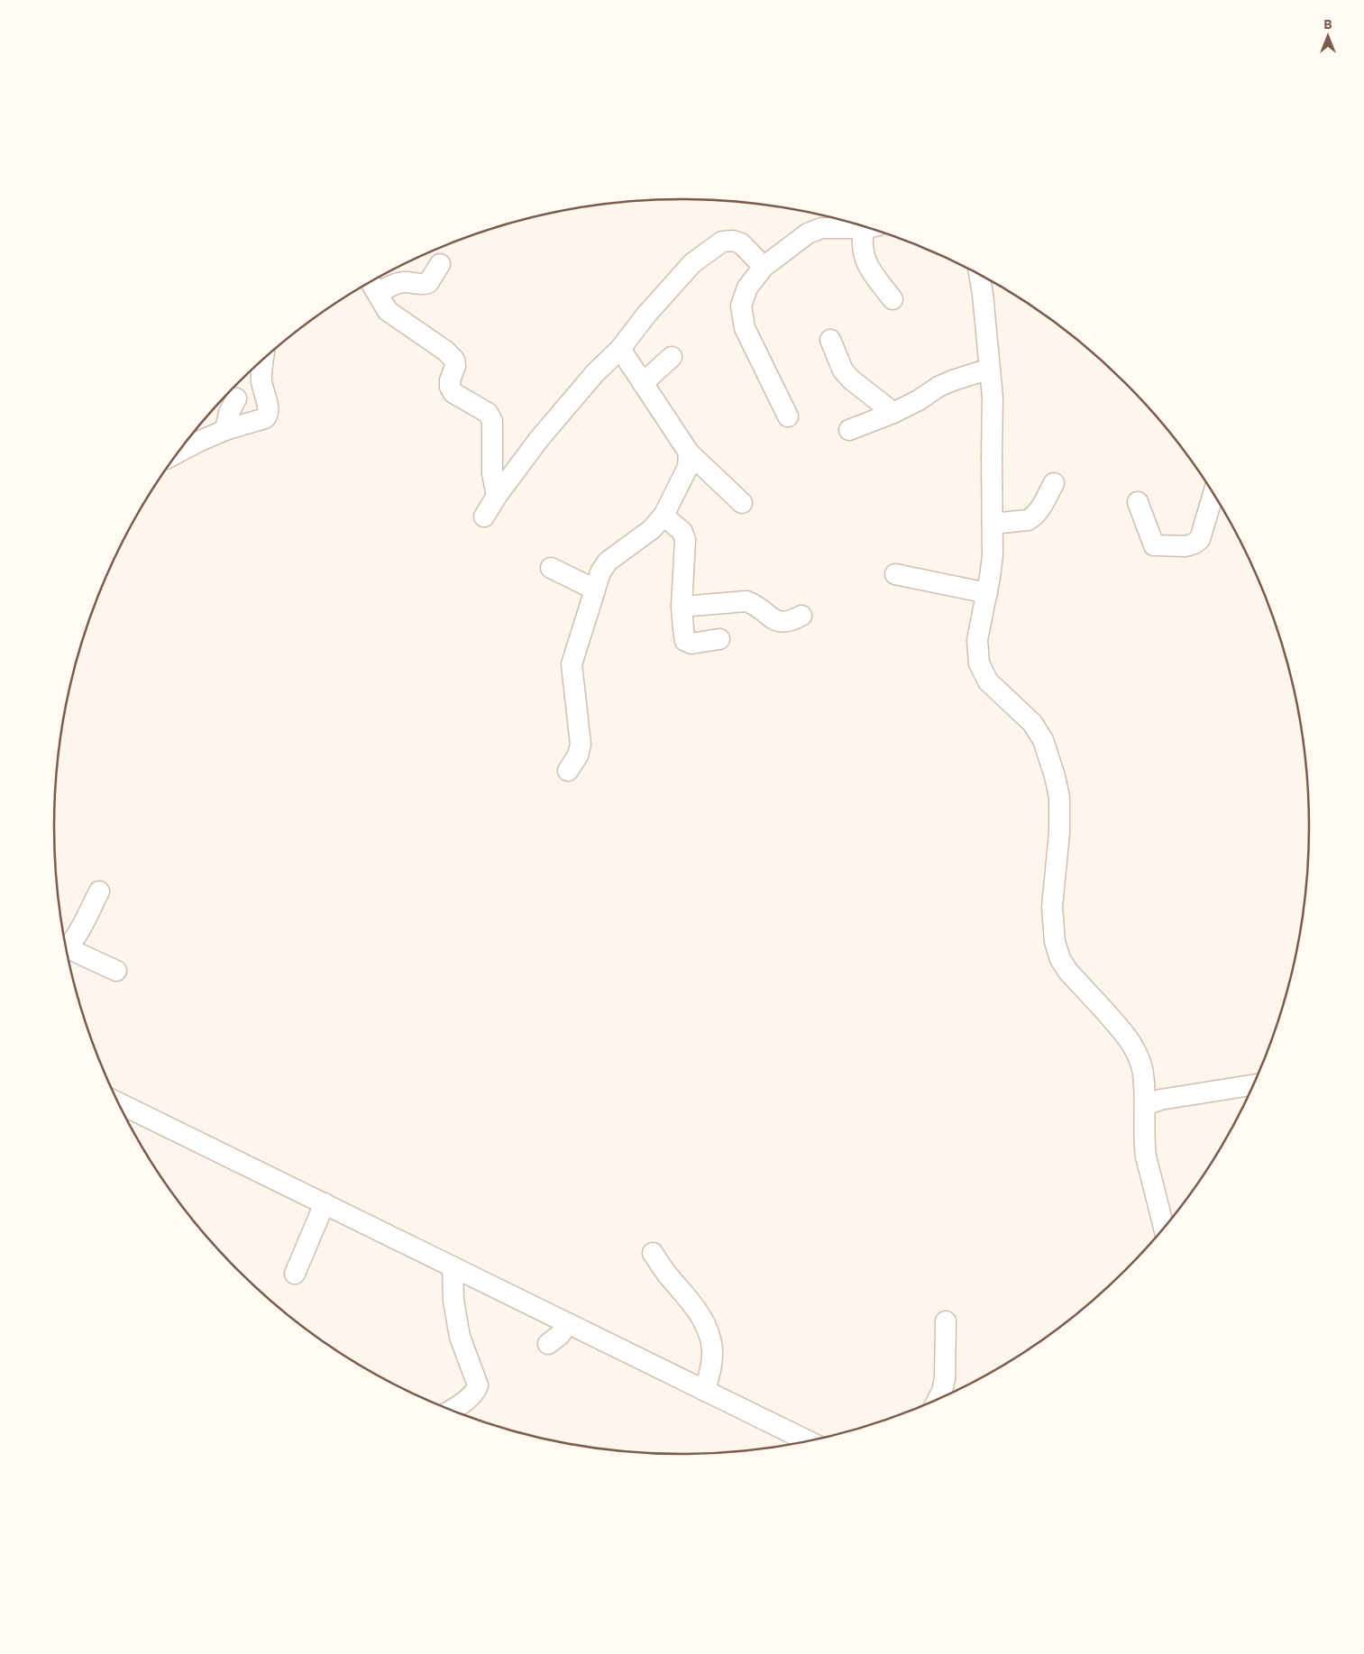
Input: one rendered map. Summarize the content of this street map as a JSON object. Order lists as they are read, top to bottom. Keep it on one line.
{"north":"top"}
